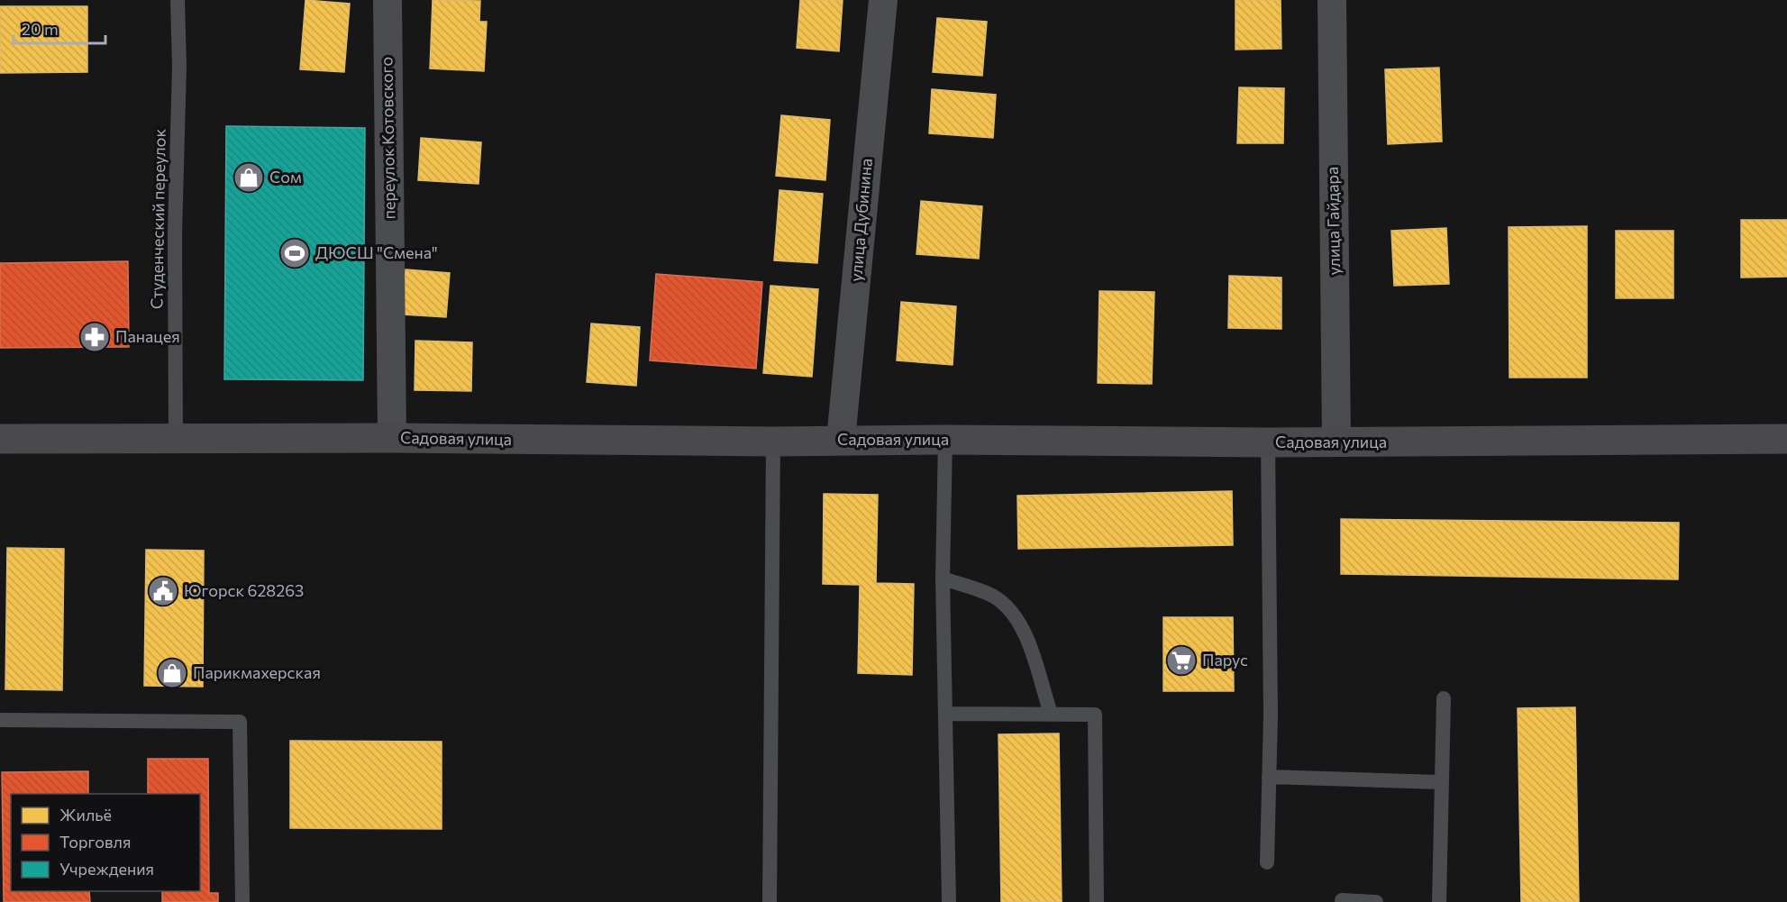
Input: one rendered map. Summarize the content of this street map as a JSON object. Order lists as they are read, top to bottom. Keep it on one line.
{"streets":{"street":["переулок Котовского","улица Дубинина","улица Гайдара","Садовая улица"],"lane":["Студенческий переулок"]},"crossings":[["переулок Котовского","Садовая улица"],["Студенческий переулок","Садовая улица"],["улица Дубинина","Садовая улица"],["улица Гайдара","Садовая улица"]],"places":{"shop":["Сом","Парикмахерская"],"sports":["ДЮСШ \"Смена\""],"pharmacy":["Панацея"],"public building":["Югорск 628263"],"supermarket":["Парус"]},"legend":["Жильё","Торговля","Учреждения"],"scale_bar":"20 m"}
